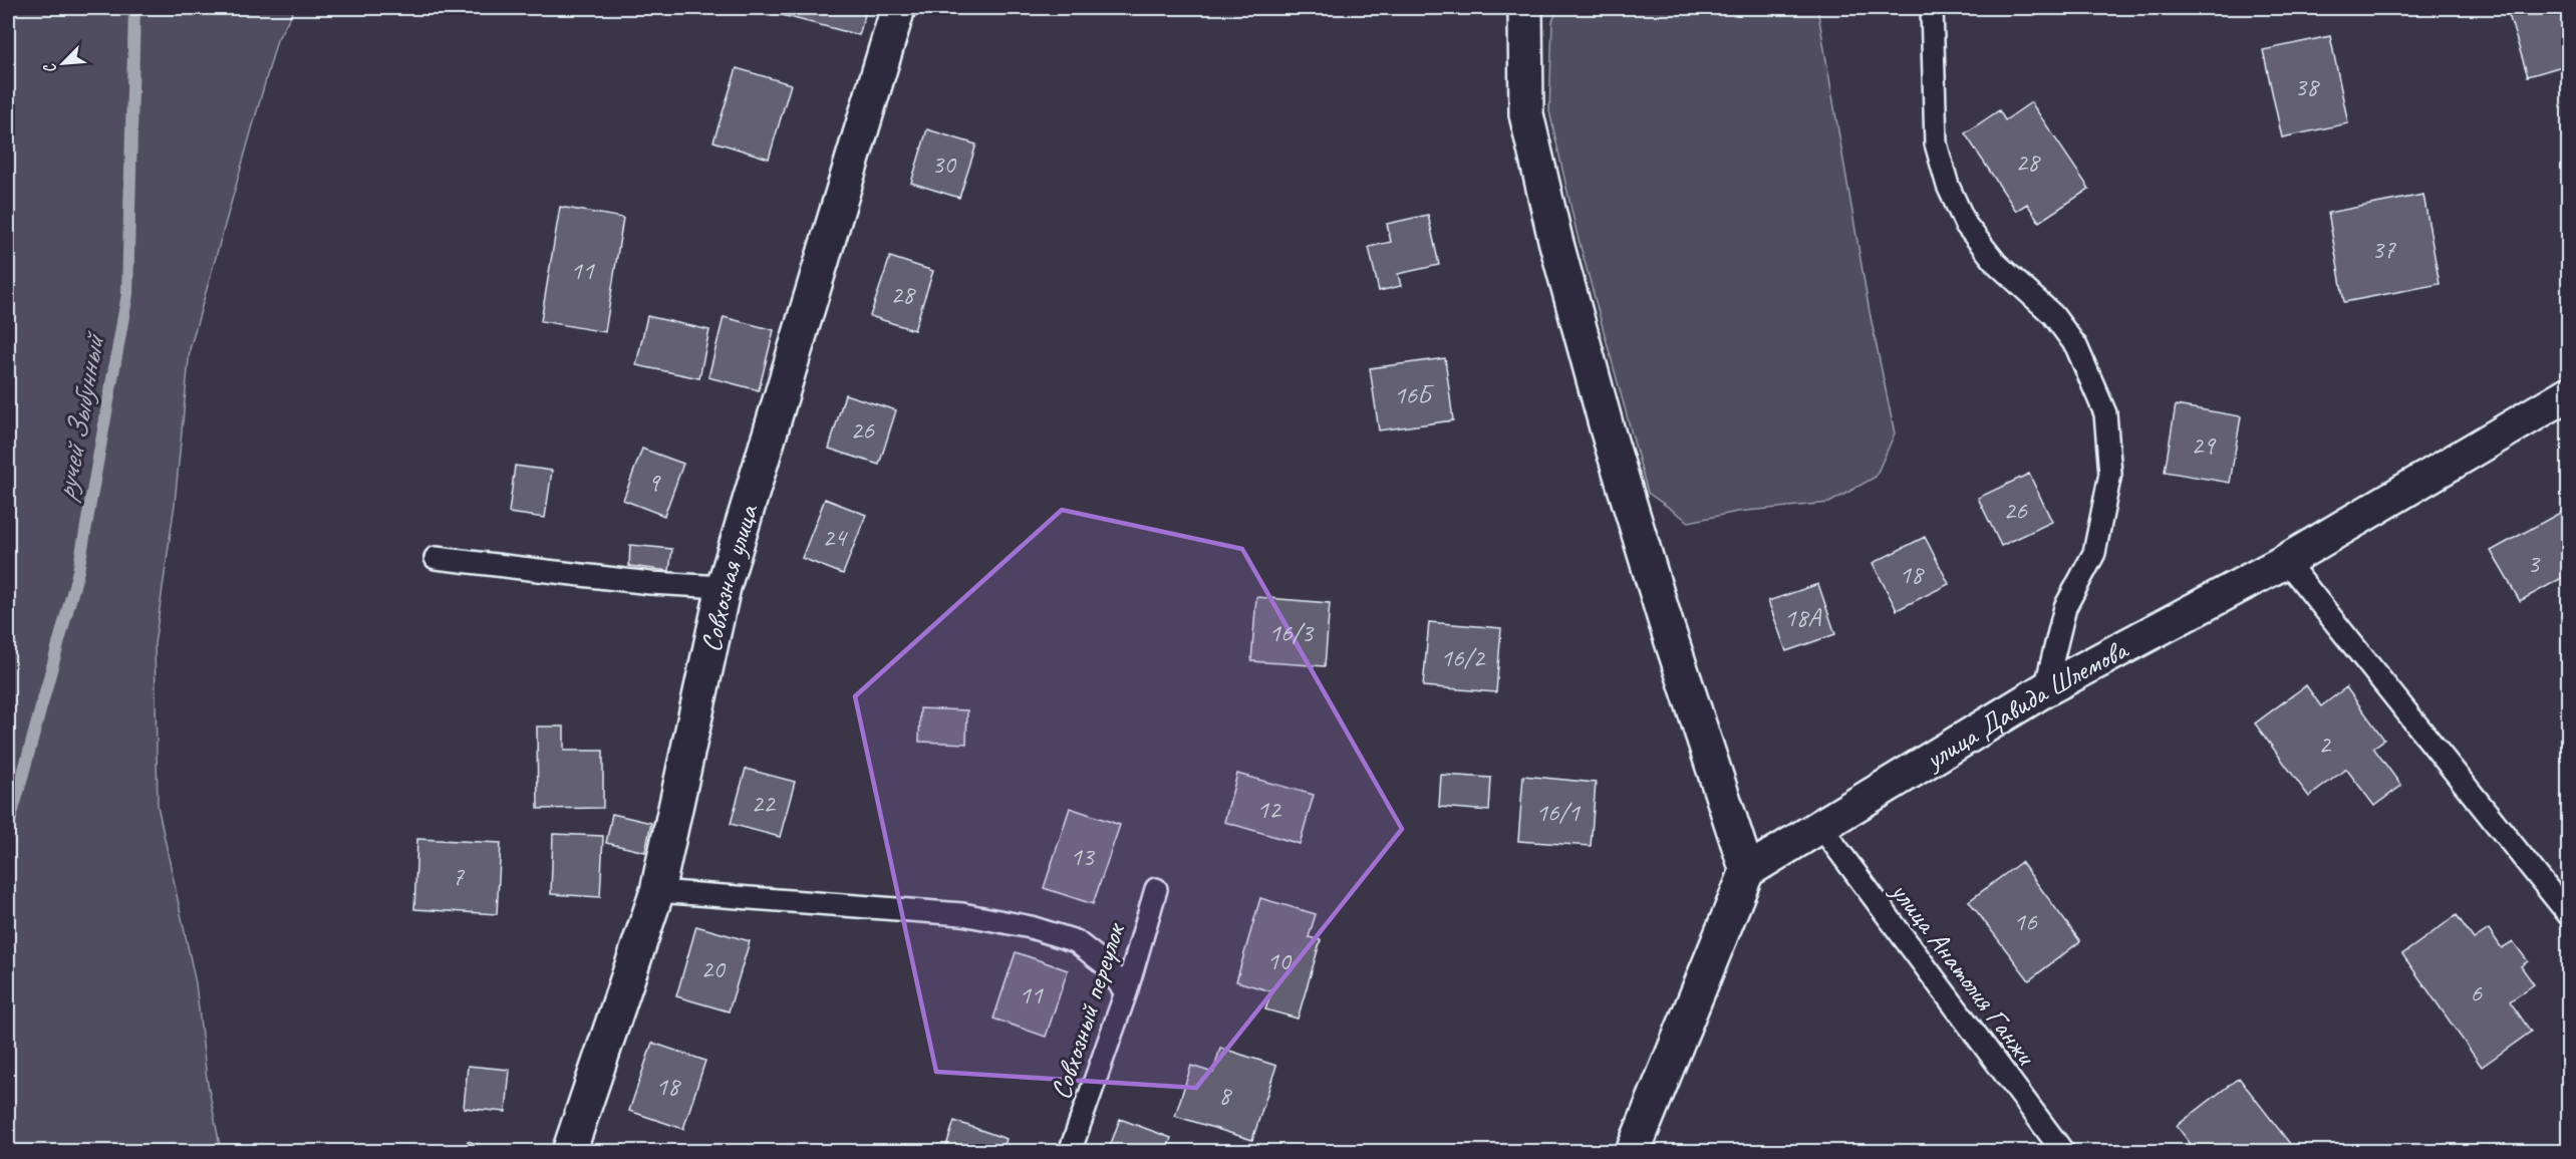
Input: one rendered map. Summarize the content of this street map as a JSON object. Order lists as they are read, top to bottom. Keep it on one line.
{"streets":{"street":["Совхозная улица","улица Давида Шлемова"],"lane":["улица Анатолия Ганжи","Совхозный переулок"]},"crossings":[["улица Давида Шлемова","улица Анатолия Ганжи"]],"water":["ручей Зыбунный"],"house_numbers":["38","28","30","37","11","28","16Б","26","29","9","26","24","3","18","18А","16/3","16/2","2","22","12","16/1","13","7","16","10","20","6","11","18","8"],"north":"bottom left"}
